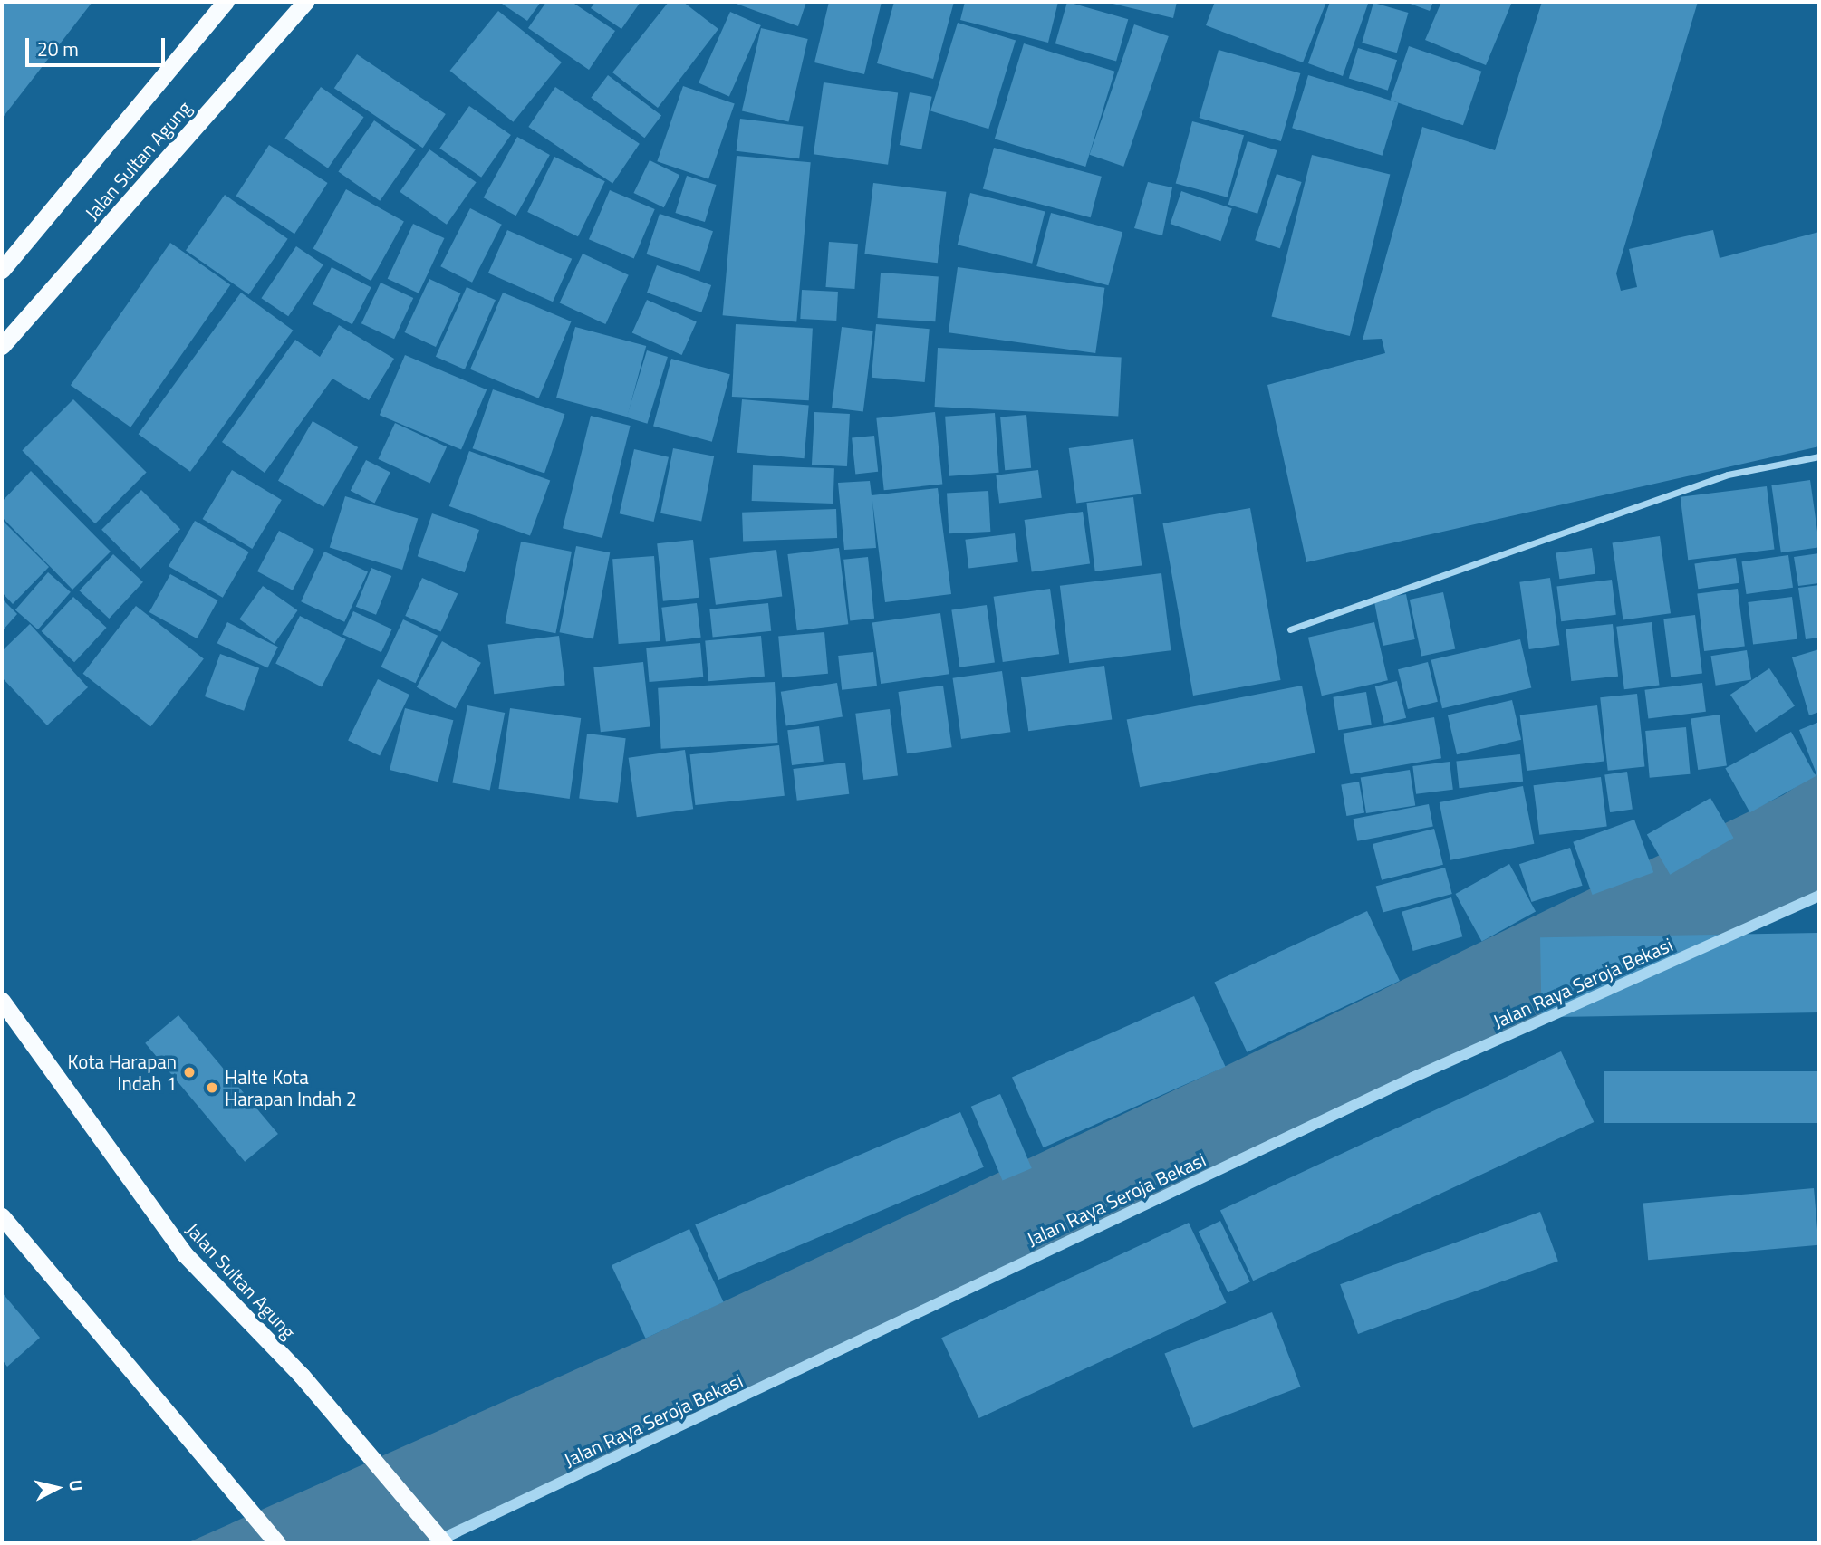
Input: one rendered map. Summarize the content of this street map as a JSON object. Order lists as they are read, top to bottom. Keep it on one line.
{"streets":{"highway":["Jalan Sultan Agung"],"street":["Jalan Raya Seroja Bekasi"]},"places":["Kota Harapan Indah 1","Halte Kota Harapan Indah 2"],"scale_bar":"20 m","north":"right"}
